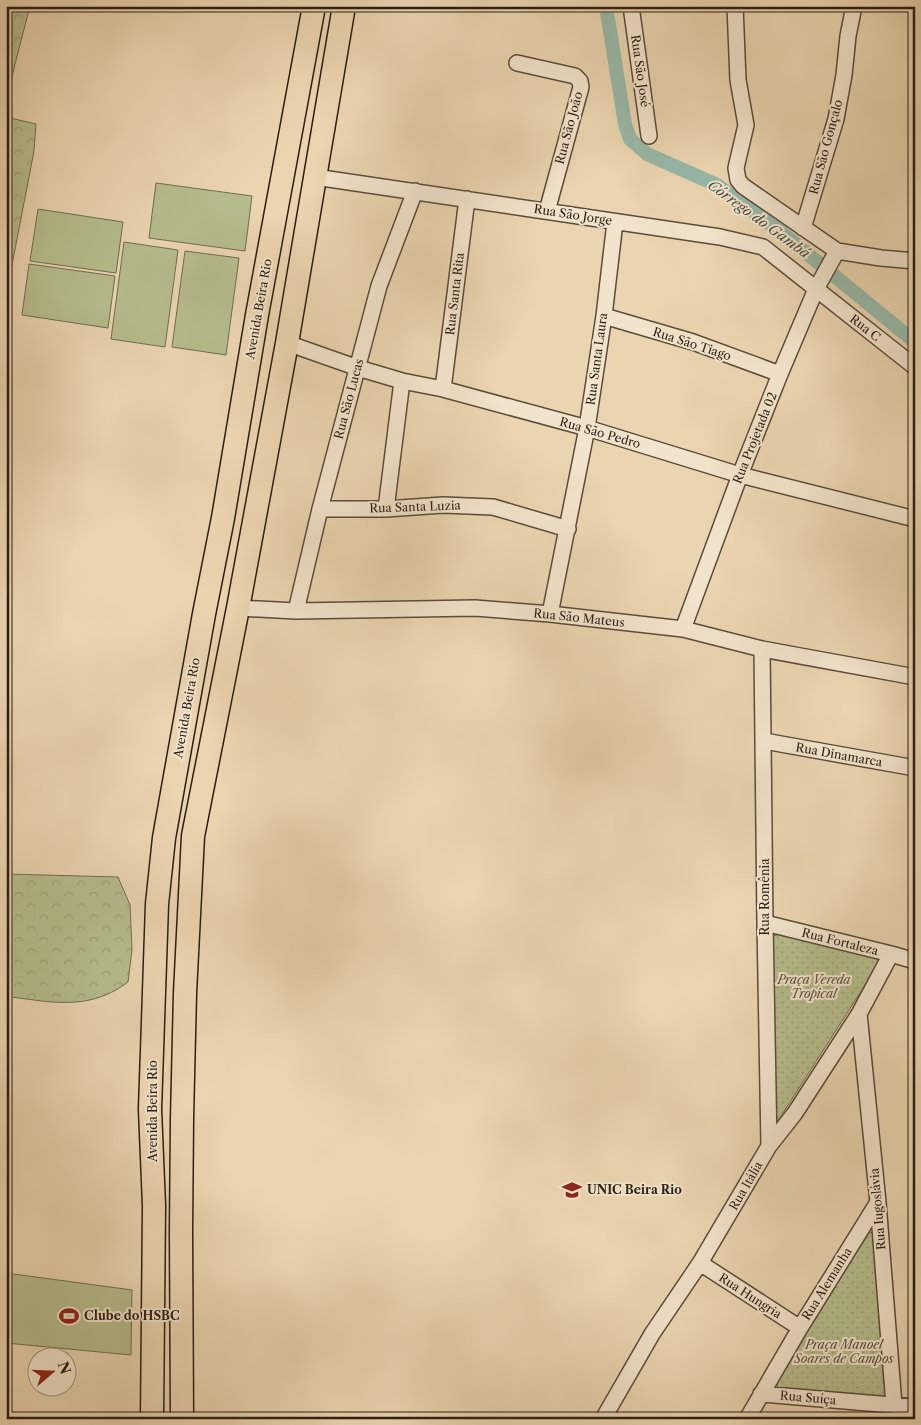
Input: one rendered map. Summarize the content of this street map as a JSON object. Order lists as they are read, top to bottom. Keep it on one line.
{"streets":{"main road":["Avenida Beira Rio"],"street":["Rua São José","Rua São João","Rua São Gonçalo","Rua São Jorge","Rua Santa Rita","Rua C","Rua São Tiago","Rua Santa Laura","Rua São Lucas","Rua São Pedro","Rua Projetada 02","Rua Santa Luzia","Rua São Mateus","Rua Dinamarca","Rua Romênia","Rua Fortaleza","Rua Itália","Rua Iugoslávia","Rua Alemanha","Rua Hungria","Rua Suíça"]},"crossings":[["Rua São João","Rua São Jorge"],["Rua São Jorge","Rua Santa Rita"],["Rua São Jorge","Rua C"],["Rua São Jorge","Rua Santa Laura"],["Rua São Jorge","Rua São Lucas"],["Rua São Jorge","Rua Projetada 02"],["Rua Santa Rita","Rua São Pedro"],["Rua C","Rua Projetada 02"],["Rua São Tiago","Rua Santa Laura"],["Rua São Tiago","Rua Projetada 02"],["Rua Santa Laura","Rua São Pedro"],["Rua Santa Laura","Rua Santa Luzia"],["Rua Santa Laura","Rua São Mateus"],["Rua São Lucas","Rua São Pedro"],["Rua São Lucas","Rua Santa Luzia"],["Rua São Lucas","Rua São Mateus"],["Rua São Pedro","Rua Projetada 02"],["Rua Projetada 02","Rua São Mateus"],["Rua São Mateus","Rua Romênia"],["Rua Dinamarca","Rua Romênia"],["Rua Romênia","Rua Fortaleza"],["Rua Romênia","Rua Itália"],["Rua Fortaleza","Rua Itália"],["Rua Itália","Rua Iugoslávia"],["Rua Itália","Rua Hungria"],["Rua Iugoslávia","Rua Alemanha"],["Rua Iugoslávia","Rua Suíça"],["Rua Alemanha","Rua Hungria"],["Rua Alemanha","Rua Suíça"]],"water":["Córrego do Gambá"],"parks":["Praça Vereda Tropical","Praça Manoel Soares de Campos"],"places":{"school or university":["UNIC Beira Rio"],"sports":["Clube do HSBC"]},"north":"right"}
